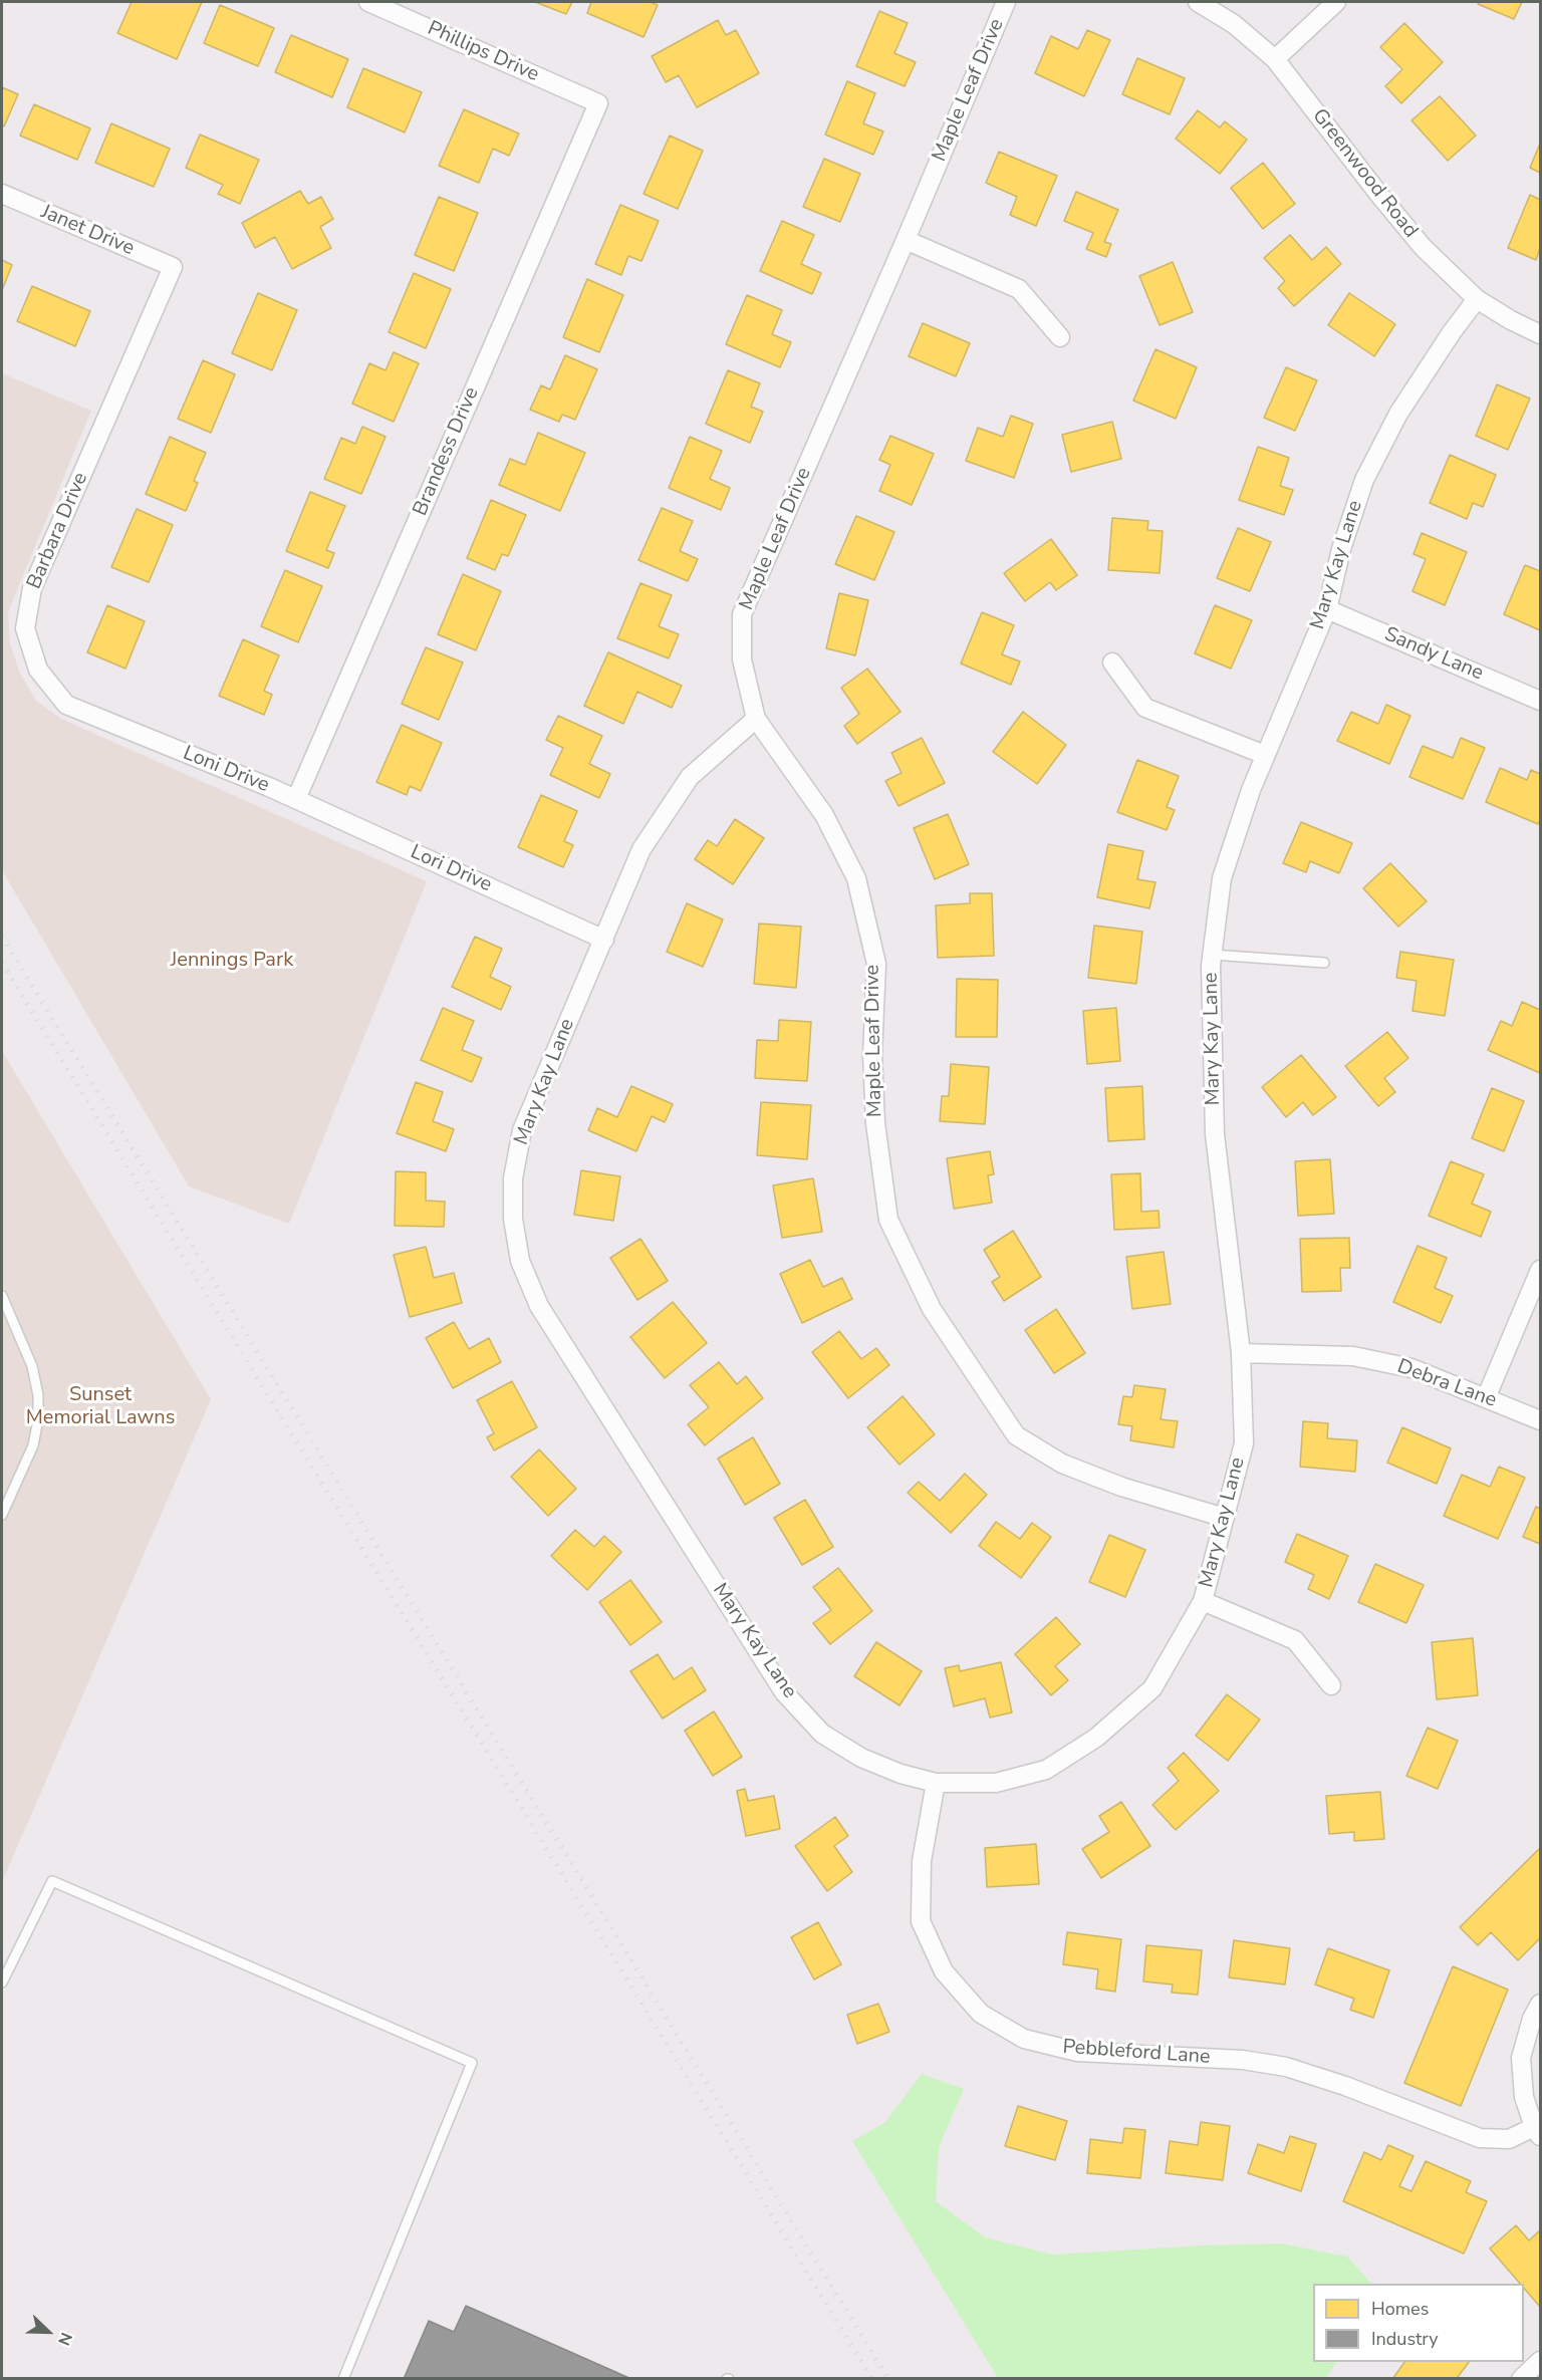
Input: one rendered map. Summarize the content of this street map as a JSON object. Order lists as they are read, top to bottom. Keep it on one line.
{"streets":{"street":["Phillips Drive","Maple Leaf Drive","Greenwood Road","Janet Drive","Brandess Drive","Barbara Drive","Mary Kay Lane","Sandy Lane","Loni Drive","Lori Drive","Debra Lane","Pebbleford Lane"]},"crossings":[["Phillips Drive","Brandess Drive"],["Maple Leaf Drive","Mary Kay Lane"],["Greenwood Road","Mary Kay Lane"],["Janet Drive","Barbara Drive"],["Brandess Drive","Loni Drive"],["Brandess Drive","Lori Drive"],["Barbara Drive","Loni Drive"],["Mary Kay Lane","Sandy Lane"],["Mary Kay Lane","Lori Drive"],["Mary Kay Lane","Debra Lane"],["Mary Kay Lane","Pebbleford Lane"],["Loni Drive","Lori Drive"]],"parks":["Jennings Park","Sunset Memorial Lawns"],"legend":["Homes","Industry"],"north":"bottom right"}
